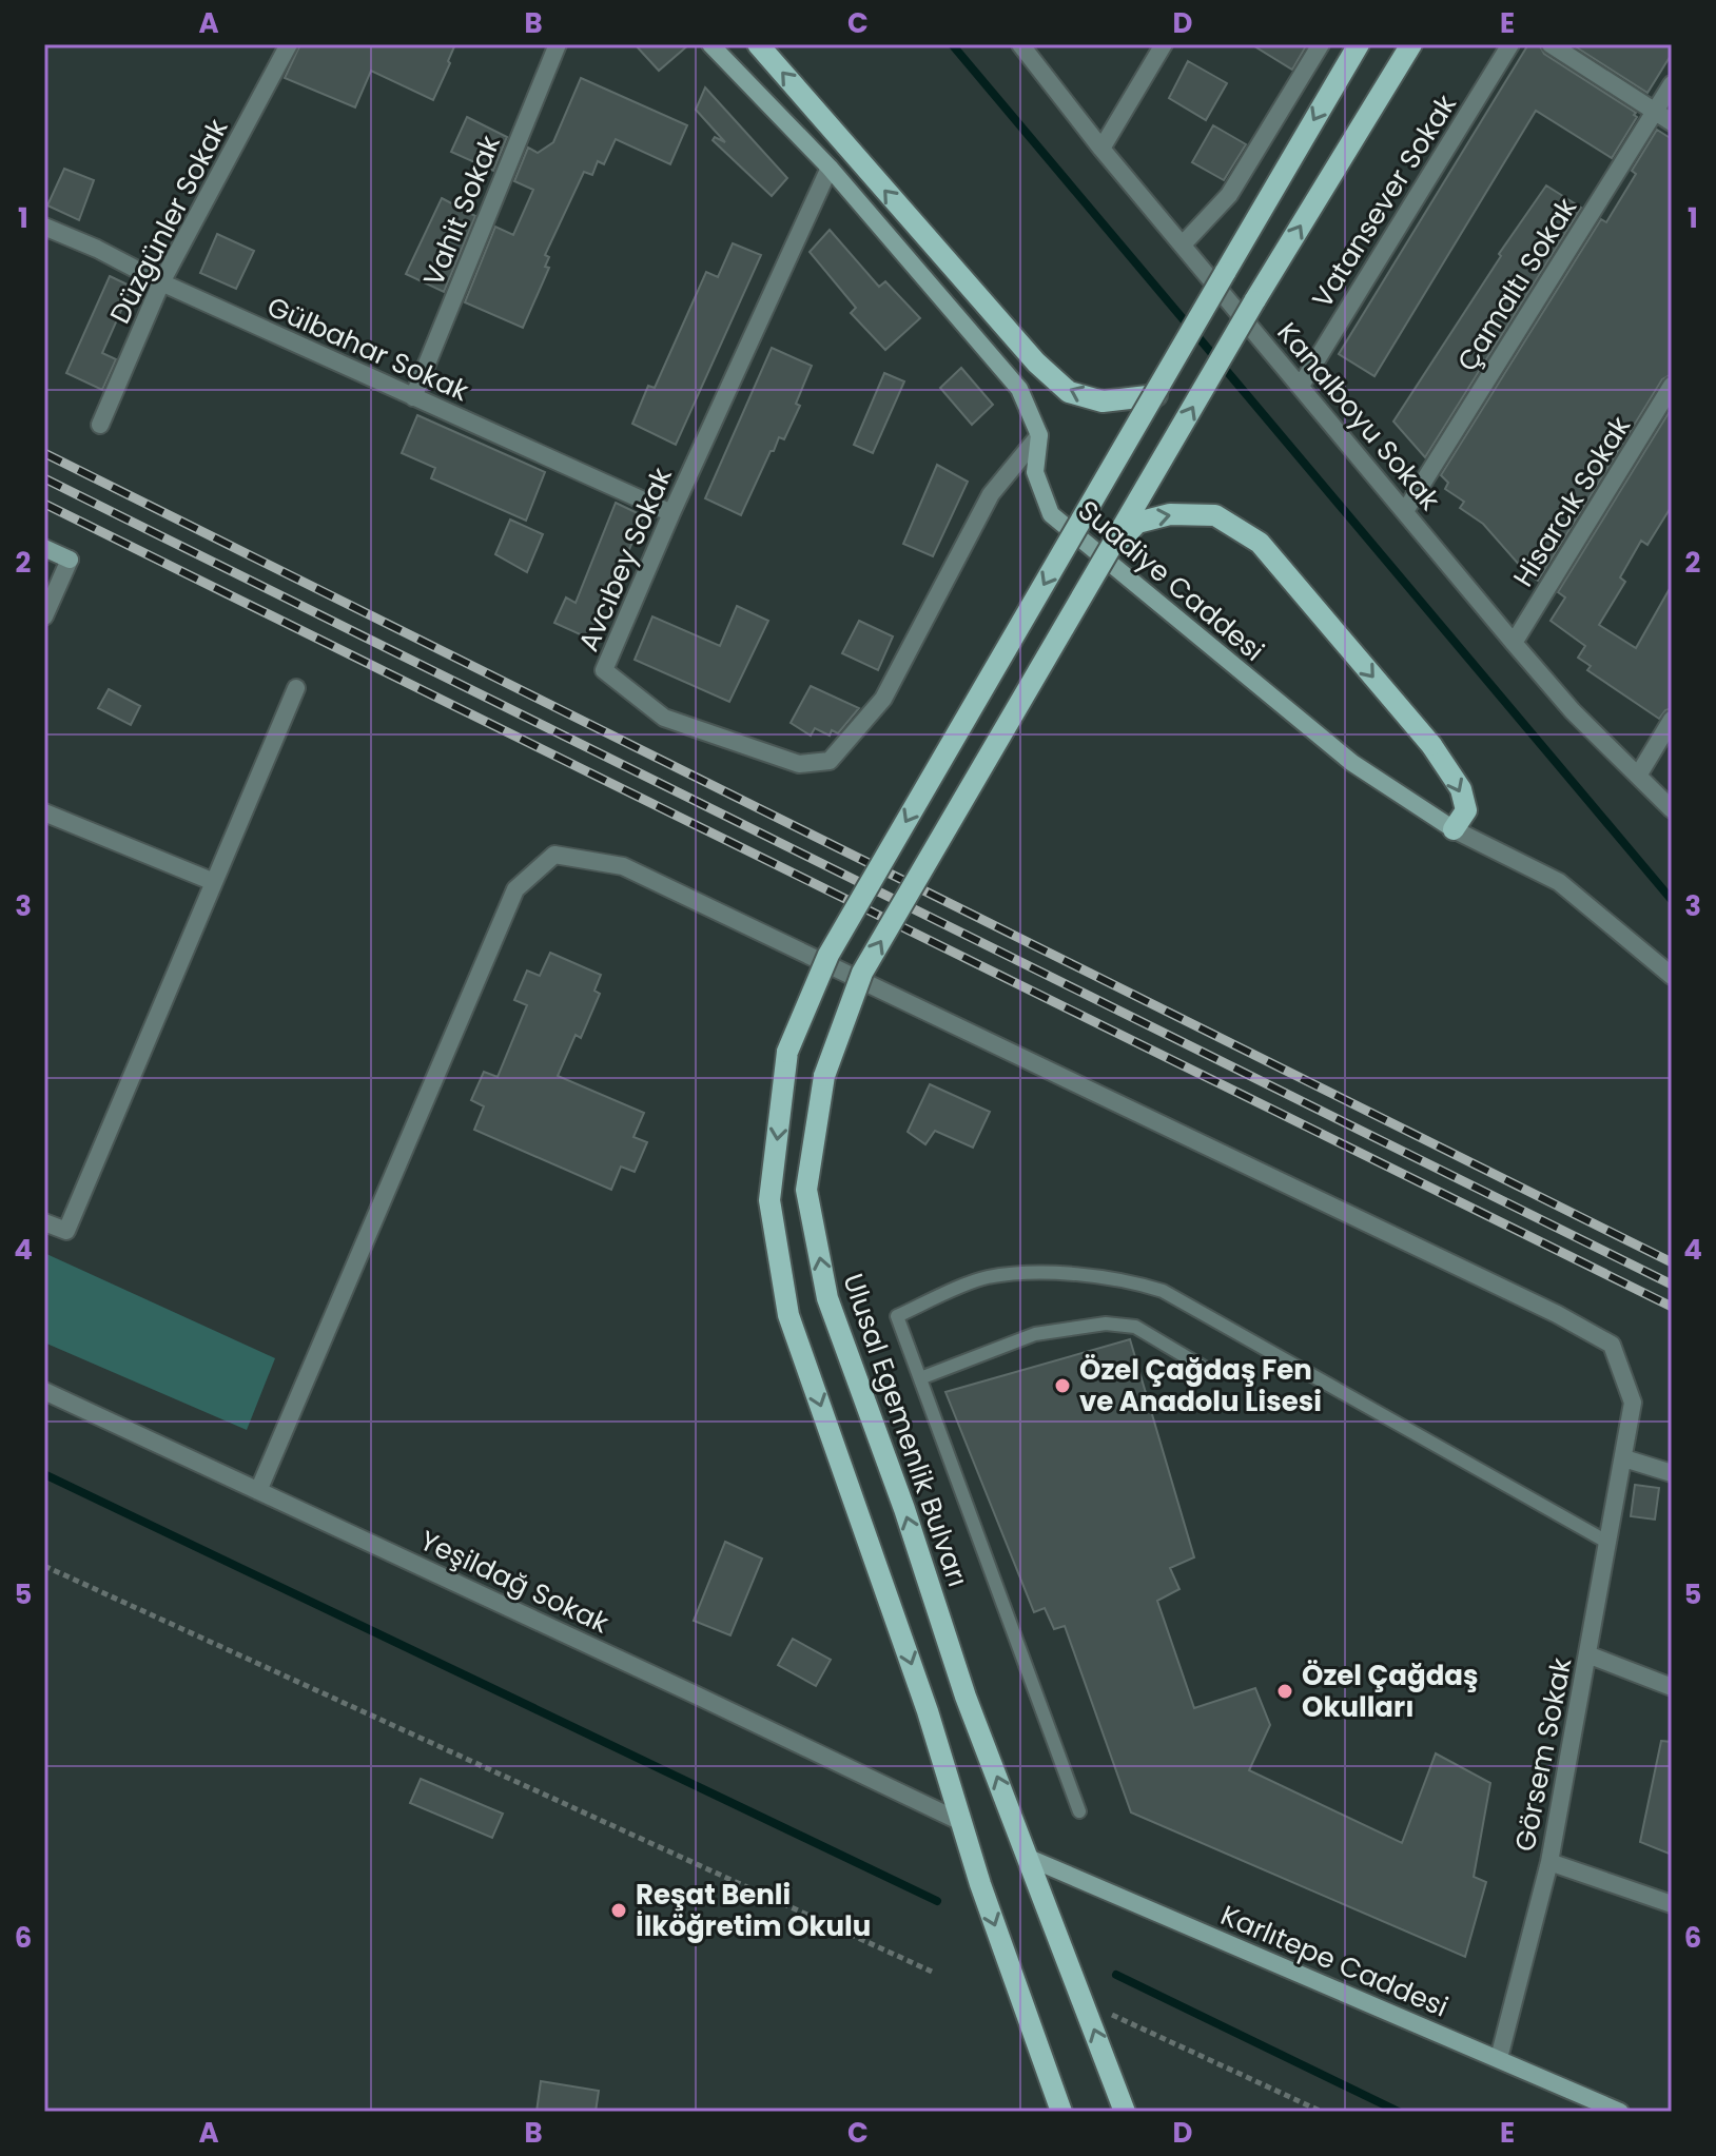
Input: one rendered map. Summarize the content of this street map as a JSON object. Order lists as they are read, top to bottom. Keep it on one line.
{"streets":{"main road":["Suadiye Caddesi","Ulusal Egemenlik Bulvarı","Karlıtepe Caddesi"],"street":["Vatansever Sokak","Vahit Sokak","Düzgünler Sokak","Çamaltı Sokak","Gülbahar Sokak","Kanalboyu Sokak","Hisarcık Sokak","Avcıbey Sokak","Yeşildağ Sokak","Görsem Sokak"]},"crossings":[["Vatansever Sokak","Kanalboyu Sokak"],["Vahit Sokak","Gülbahar Sokak"],["Düzgünler Sokak","Gülbahar Sokak"],["Çamaltı Sokak","Kanalboyu Sokak"],["Gülbahar Sokak","Avcıbey Sokak"],["Kanalboyu Sokak","Hisarcık Sokak"],["Avcıbey Sokak","Suadiye Caddesi"],["Ulusal Egemenlik Bulvarı","Karlıtepe Caddesi"],["Yeşildağ Sokak","Görsem Sokak"],["Görsem Sokak","Karlıtepe Caddesi"]],"places":["Özel Çağdaş Fen ve Anadolu Lisesi","Özel Çağdaş Okulları","Reşat Benli İlköğretim Okulu"],"grid":{"columns":["A","B","C","D","E"],"rows":["1","2","3","4","5","6"]}}
